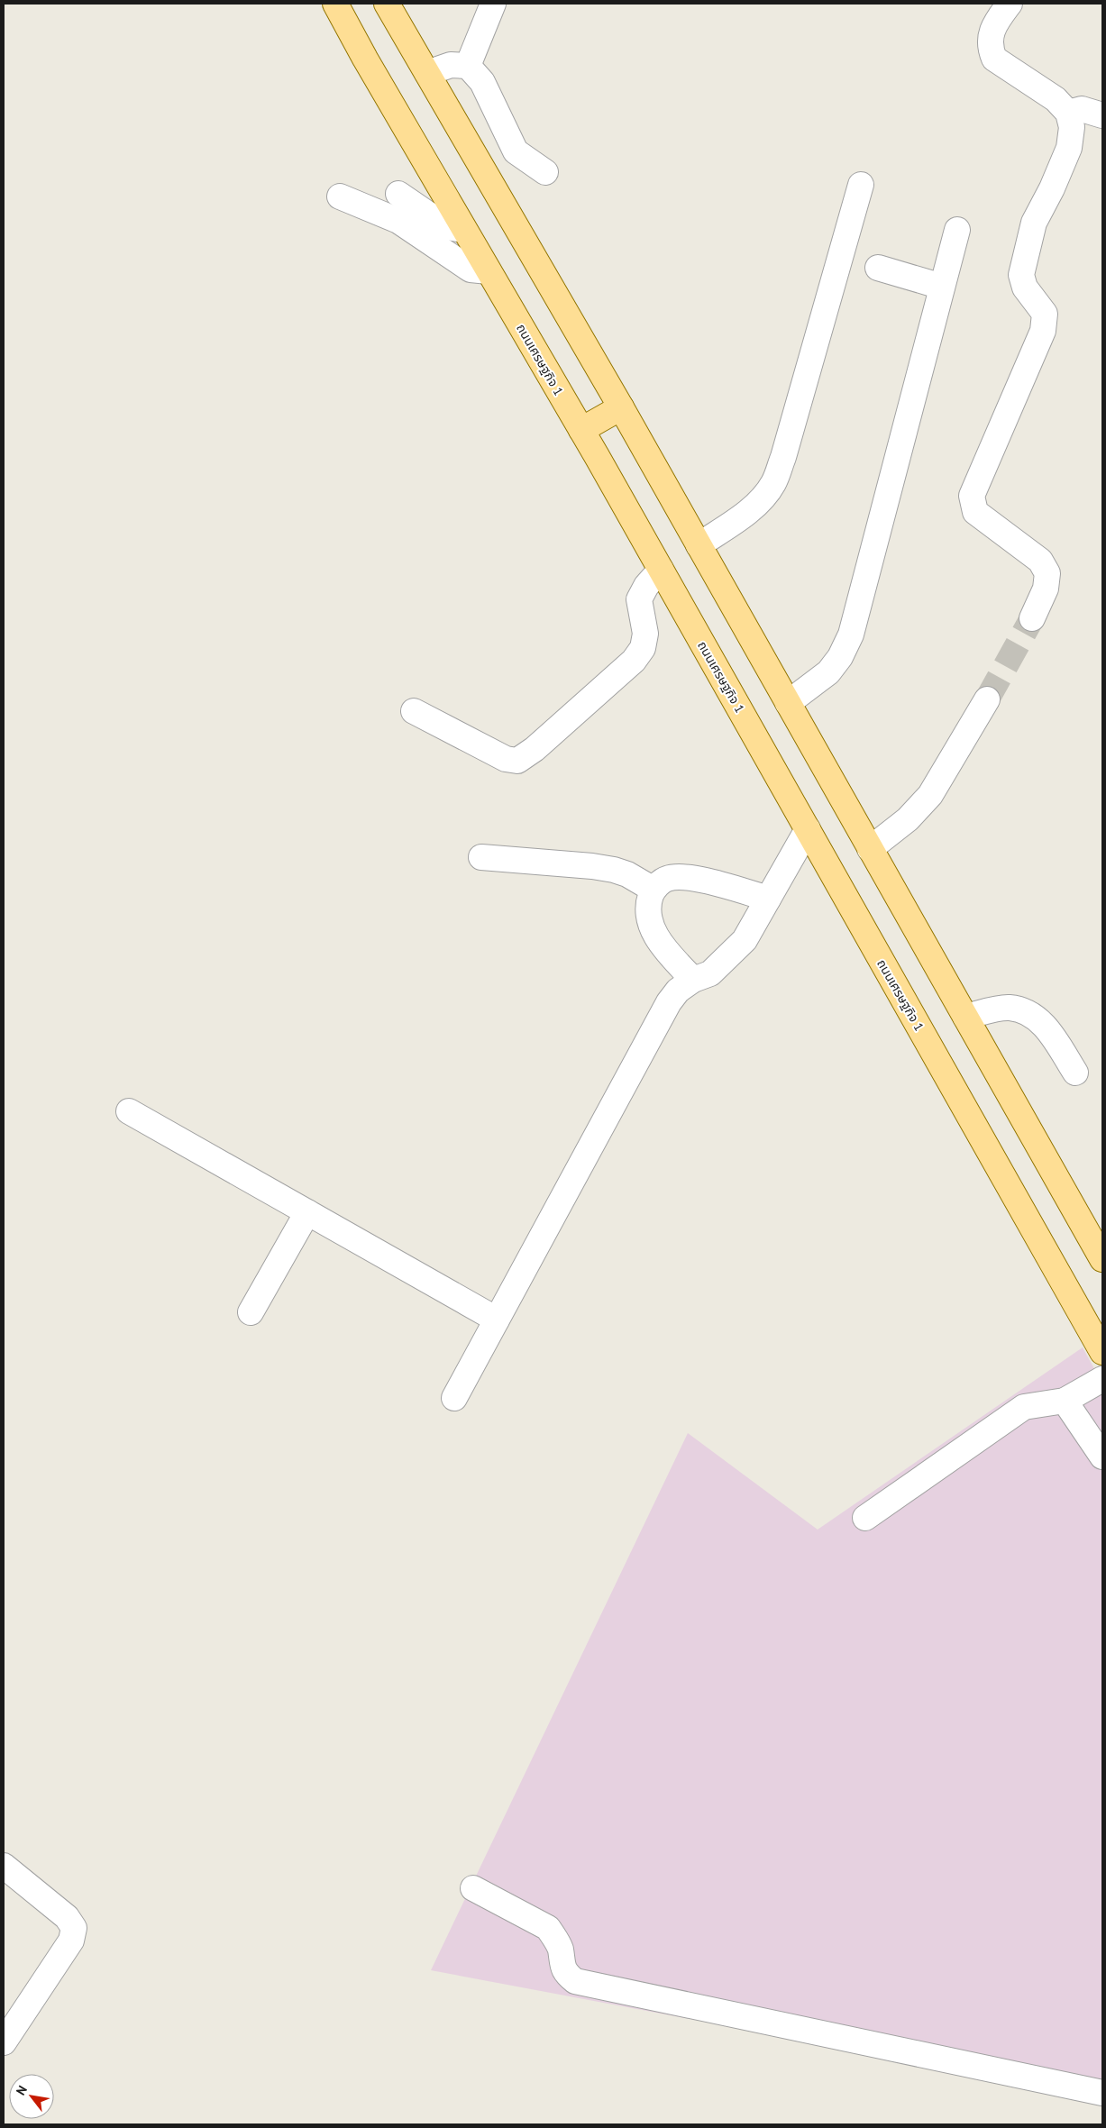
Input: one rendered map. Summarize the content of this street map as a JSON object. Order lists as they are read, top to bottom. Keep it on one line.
{"streets":{"main road":["ถนนเศรษฐกิจ 1"]},"north":"top left"}
